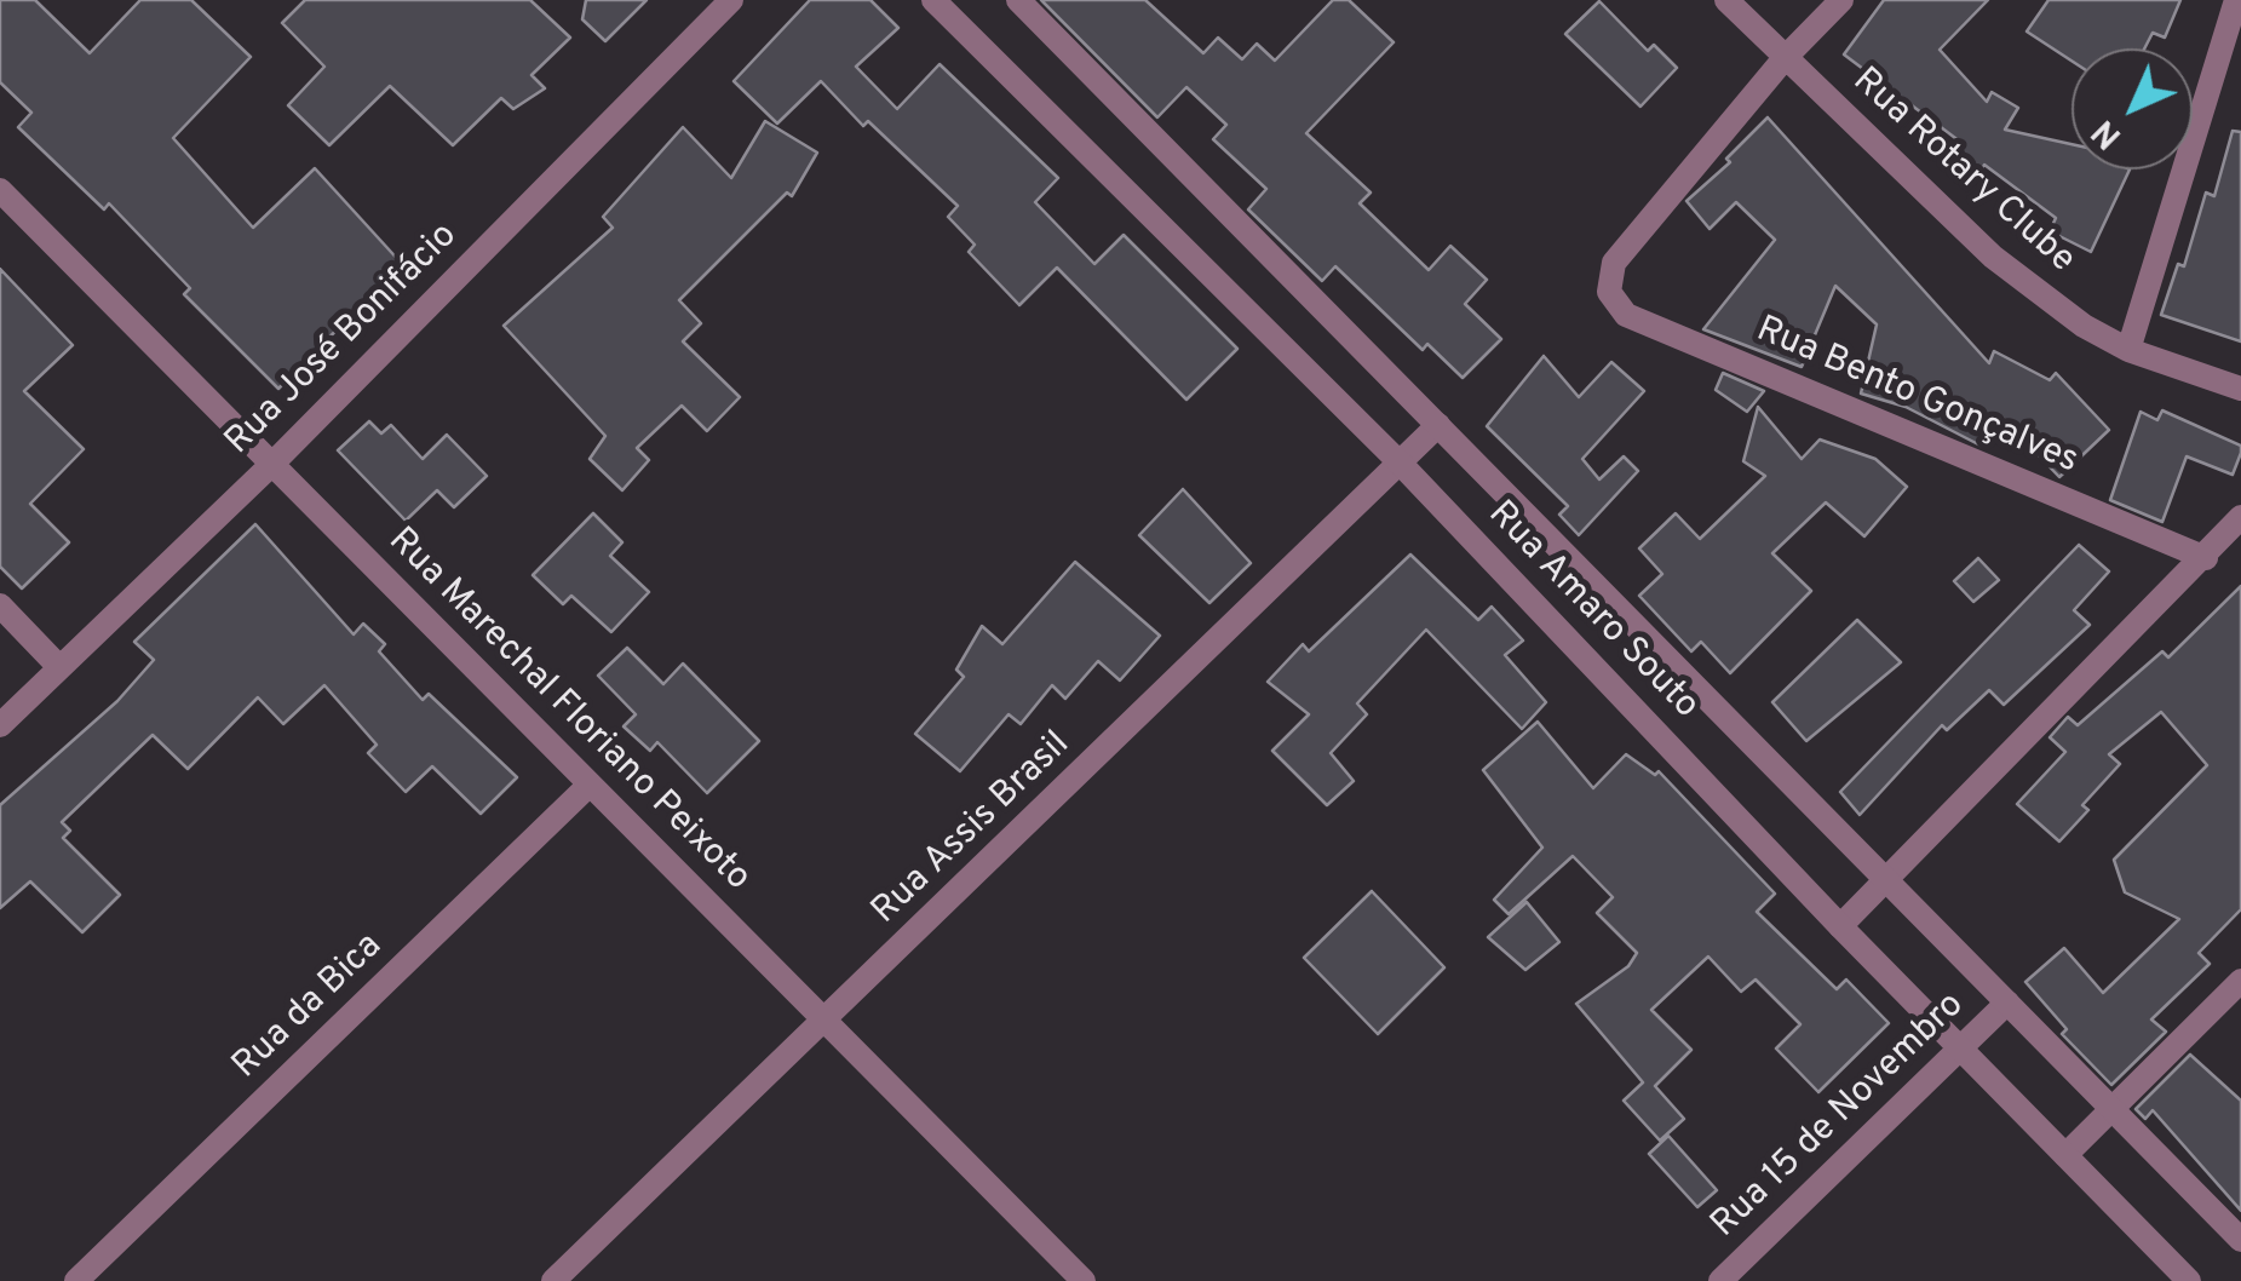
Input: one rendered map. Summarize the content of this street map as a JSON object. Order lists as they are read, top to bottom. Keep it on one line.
{"streets":{"street":["Rua Rotary Clube","Rua José Bonifácio","Rua Bento Gonçalves","Rua Amaro Souto","Rua Marechal Floriano Peixoto","Rua Assis Brasil","Rua da Bica","Rua 15 de Novembro"]},"crossings":[["Rua Rotary Clube","Rua Bento Gonçalves"],["Rua José Bonifácio","Rua Marechal Floriano Peixoto"],["Rua Amaro Souto","Rua Assis Brasil"],["Rua Amaro Souto","Rua 15 de Novembro"],["Rua Marechal Floriano Peixoto","Rua Assis Brasil"],["Rua Marechal Floriano Peixoto","Rua da Bica"]],"north":"bottom left"}
